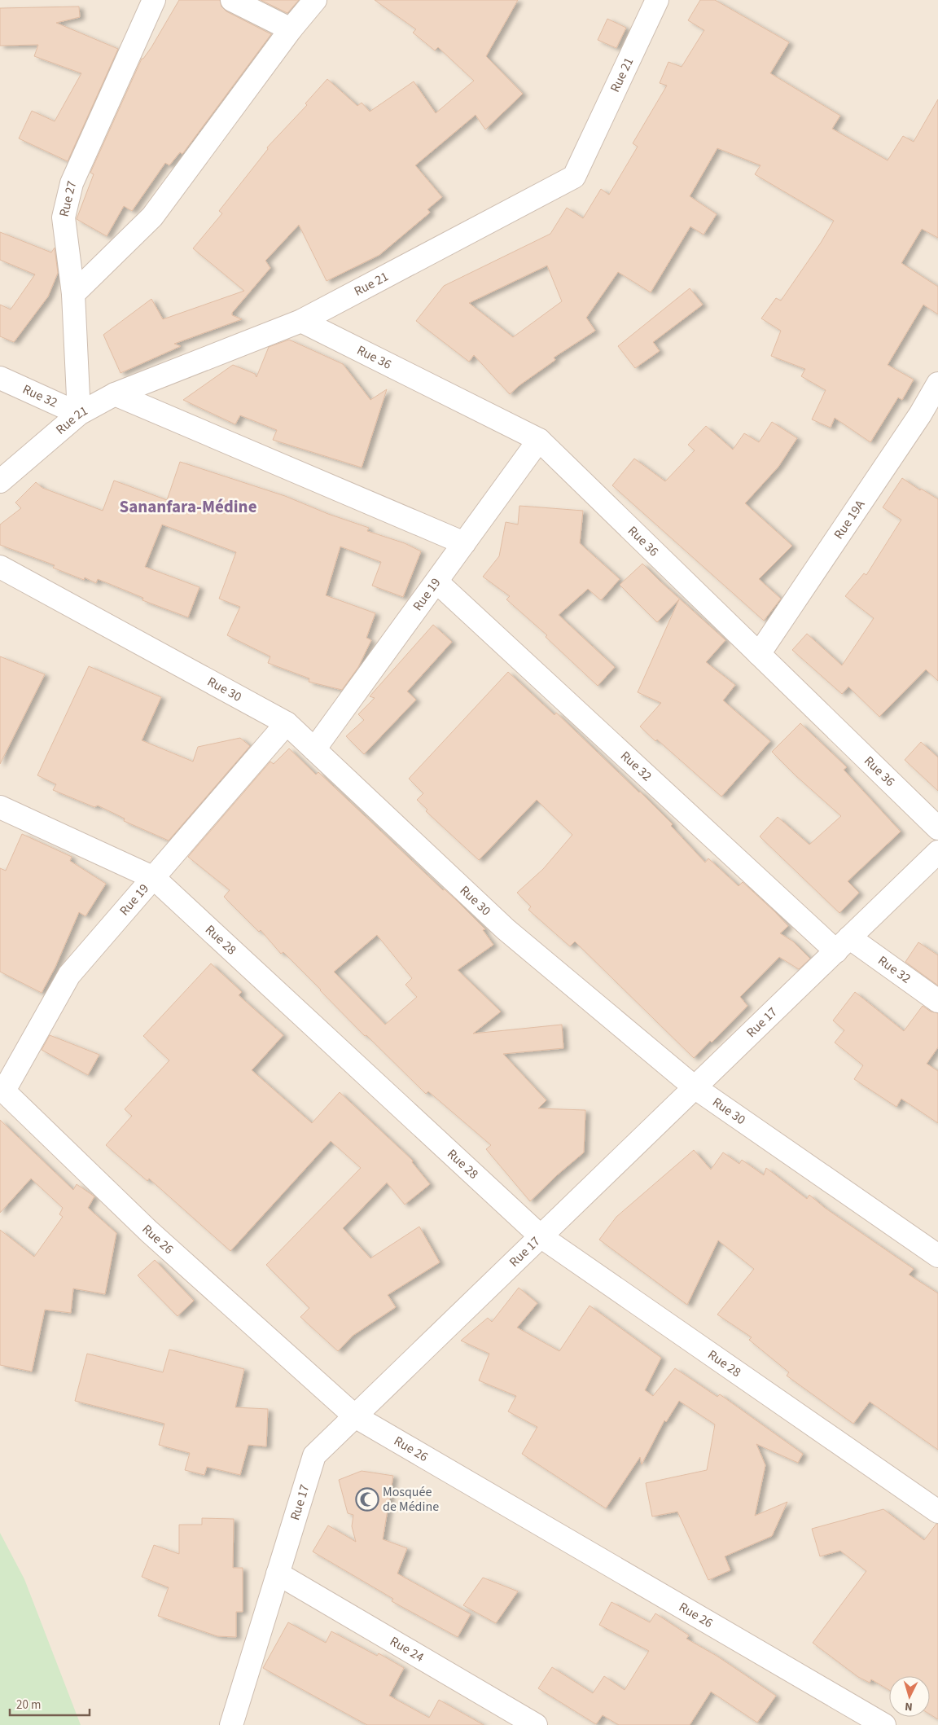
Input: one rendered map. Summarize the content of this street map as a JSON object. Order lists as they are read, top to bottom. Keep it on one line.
{"streets":{"street":["Rue 21","Rue 27","Rue 36","Rue 32","Rue 19A","Rue 19","Rue 30","Rue 28","Rue 17","Rue 26","Rue 24"]},"crossings":[["Rue 21","Rue 27"],["Rue 21","Rue 36"],["Rue 21","Rue 32"],["Rue 27","Rue 32"],["Rue 36","Rue 19A"],["Rue 36","Rue 19"],["Rue 32","Rue 19"],["Rue 32","Rue 17"],["Rue 19","Rue 30"],["Rue 19","Rue 28"],["Rue 19","Rue 26"],["Rue 30","Rue 17"],["Rue 28","Rue 17"],["Rue 17","Rue 26"],["Rue 17","Rue 24"]],"districts":["Sananfara-Médine"],"places":{"mosque":["Mosquée de Médine"]},"scale_bar":"20 m","north":"bottom"}
